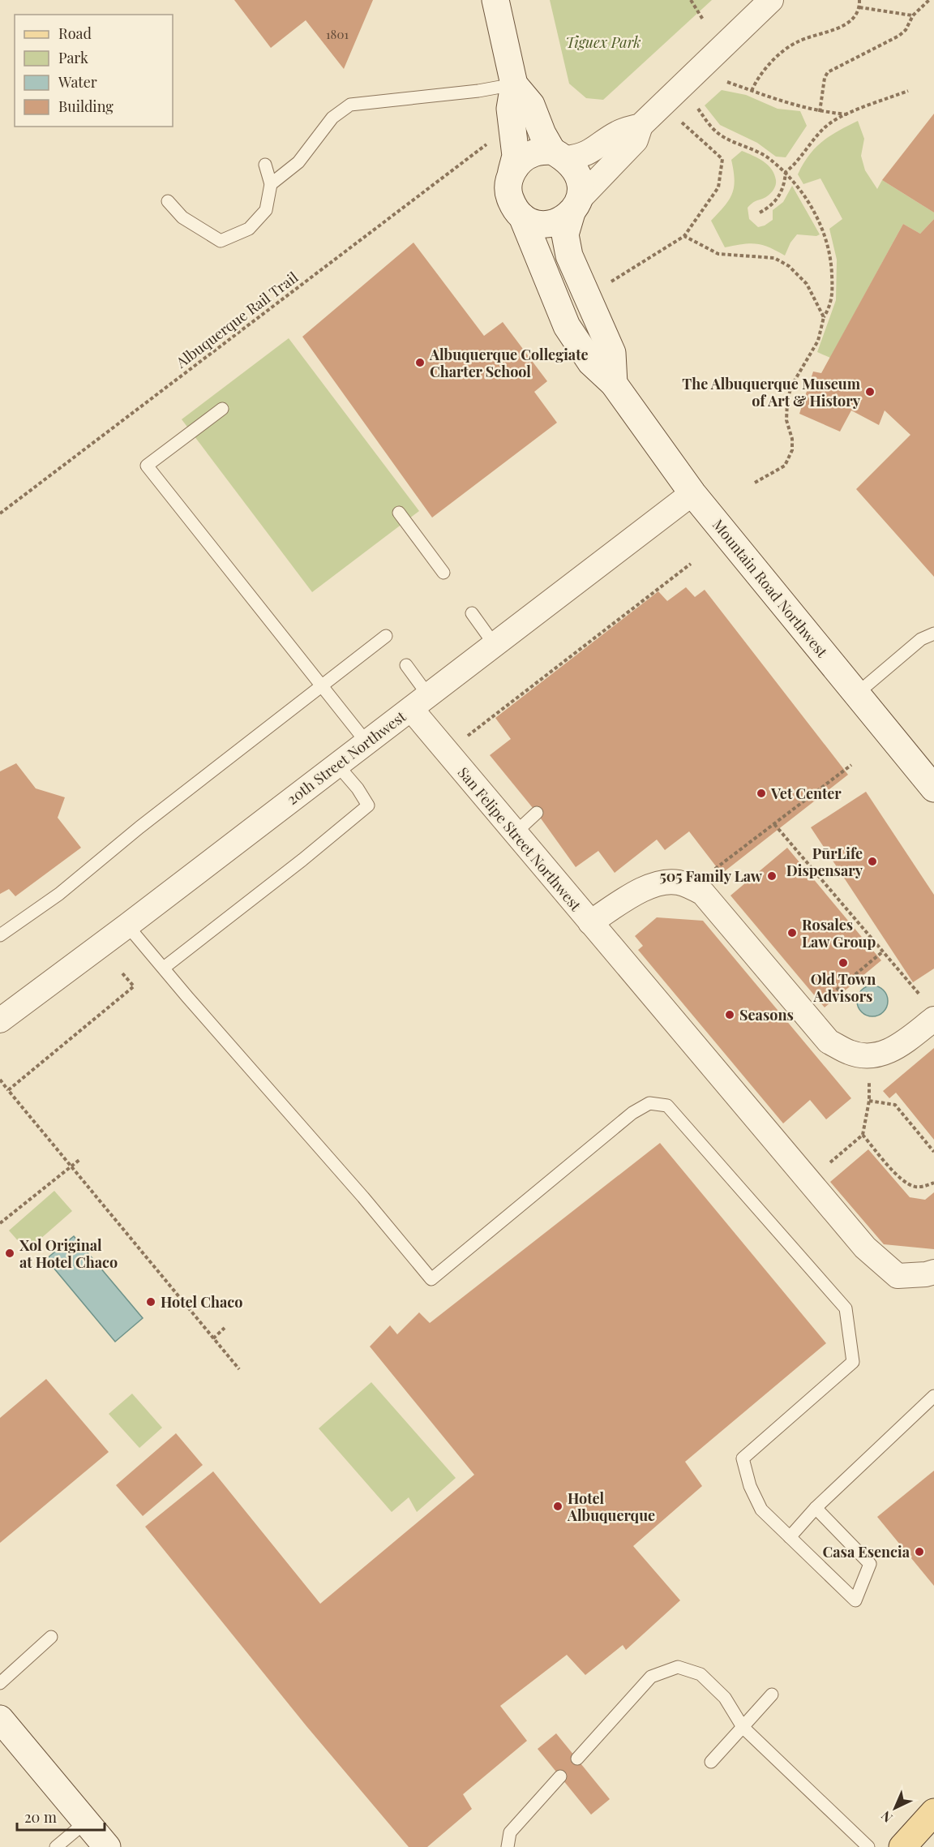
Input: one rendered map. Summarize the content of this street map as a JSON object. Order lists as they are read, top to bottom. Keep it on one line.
{"streets":{"street":["Mountain Road Northwest","20th Street Northwest","San Felipe Street Northwest"],"path":["Albuquerque Rail Trail"]},"crossings":[["Mountain Road Northwest","20th Street Northwest"],["20th Street Northwest","San Felipe Street Northwest"]],"parks":["Tiguex Park"],"places":["Albuquerque Collegiate Charter School","The Albuquerque Museum of Art & History","Vet Center","PūrLife Dispensary","505 Family Law","Rosales Law Group","Old Town Advisors","Seasons","Xol Original at Hotel Chaco","Hotel Chaco","Hotel Albuquerque","Casa Esencia"],"house_numbers":["1801"],"legend":["Road","Park","Water","Building"],"scale_bar":"20 m","north":"bottom left"}
